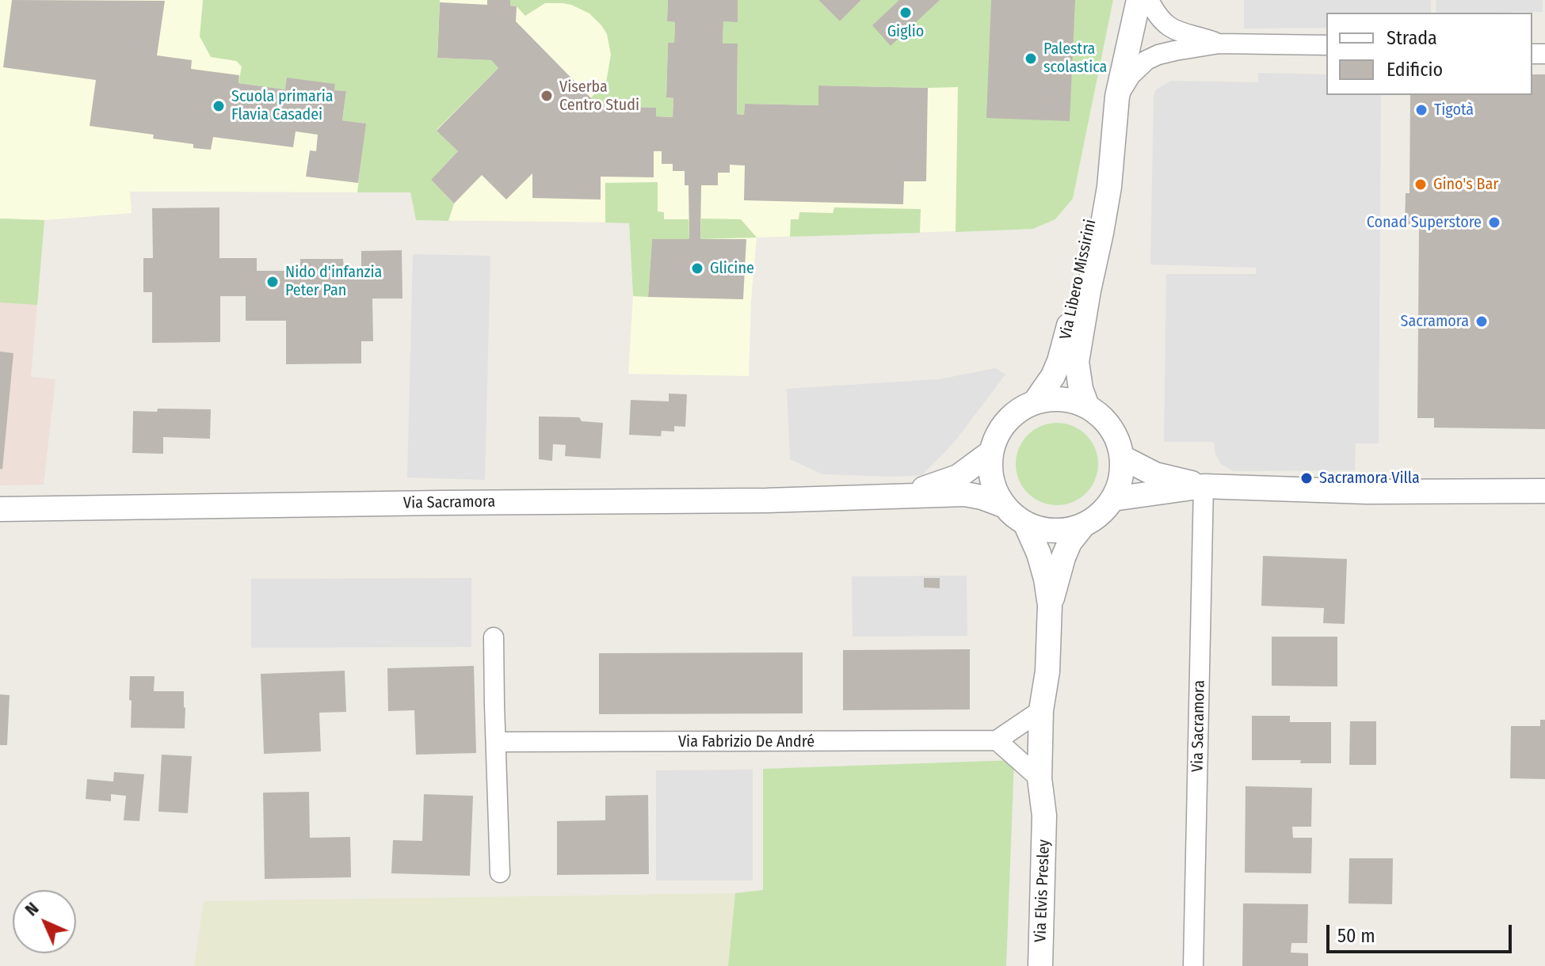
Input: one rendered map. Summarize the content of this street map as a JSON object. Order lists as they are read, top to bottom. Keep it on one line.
{"streets":{"street":["Via Libero Missirini","Via Sacramora","Via Fabrizio De André","Via Elvis Presley"]},"crossings":[["Via Libero Missirini","Via Sacramora"],["Via Libero Missirini","Via Elvis Presley"],["Via Sacramora","Via Elvis Presley"]],"places":["Giglio","Palestra scolastica","Viserba Centro Studi","Scuola primaria Flavia Casadei","Tigotà","Gino's Bar","Conad Superstore","Glicine","Nido d'infanzia Peter Pan","Sacramora","Sacramora Villa"],"legend":["Strada","Edificio"],"scale_bar":"50 m","north":"top left"}
